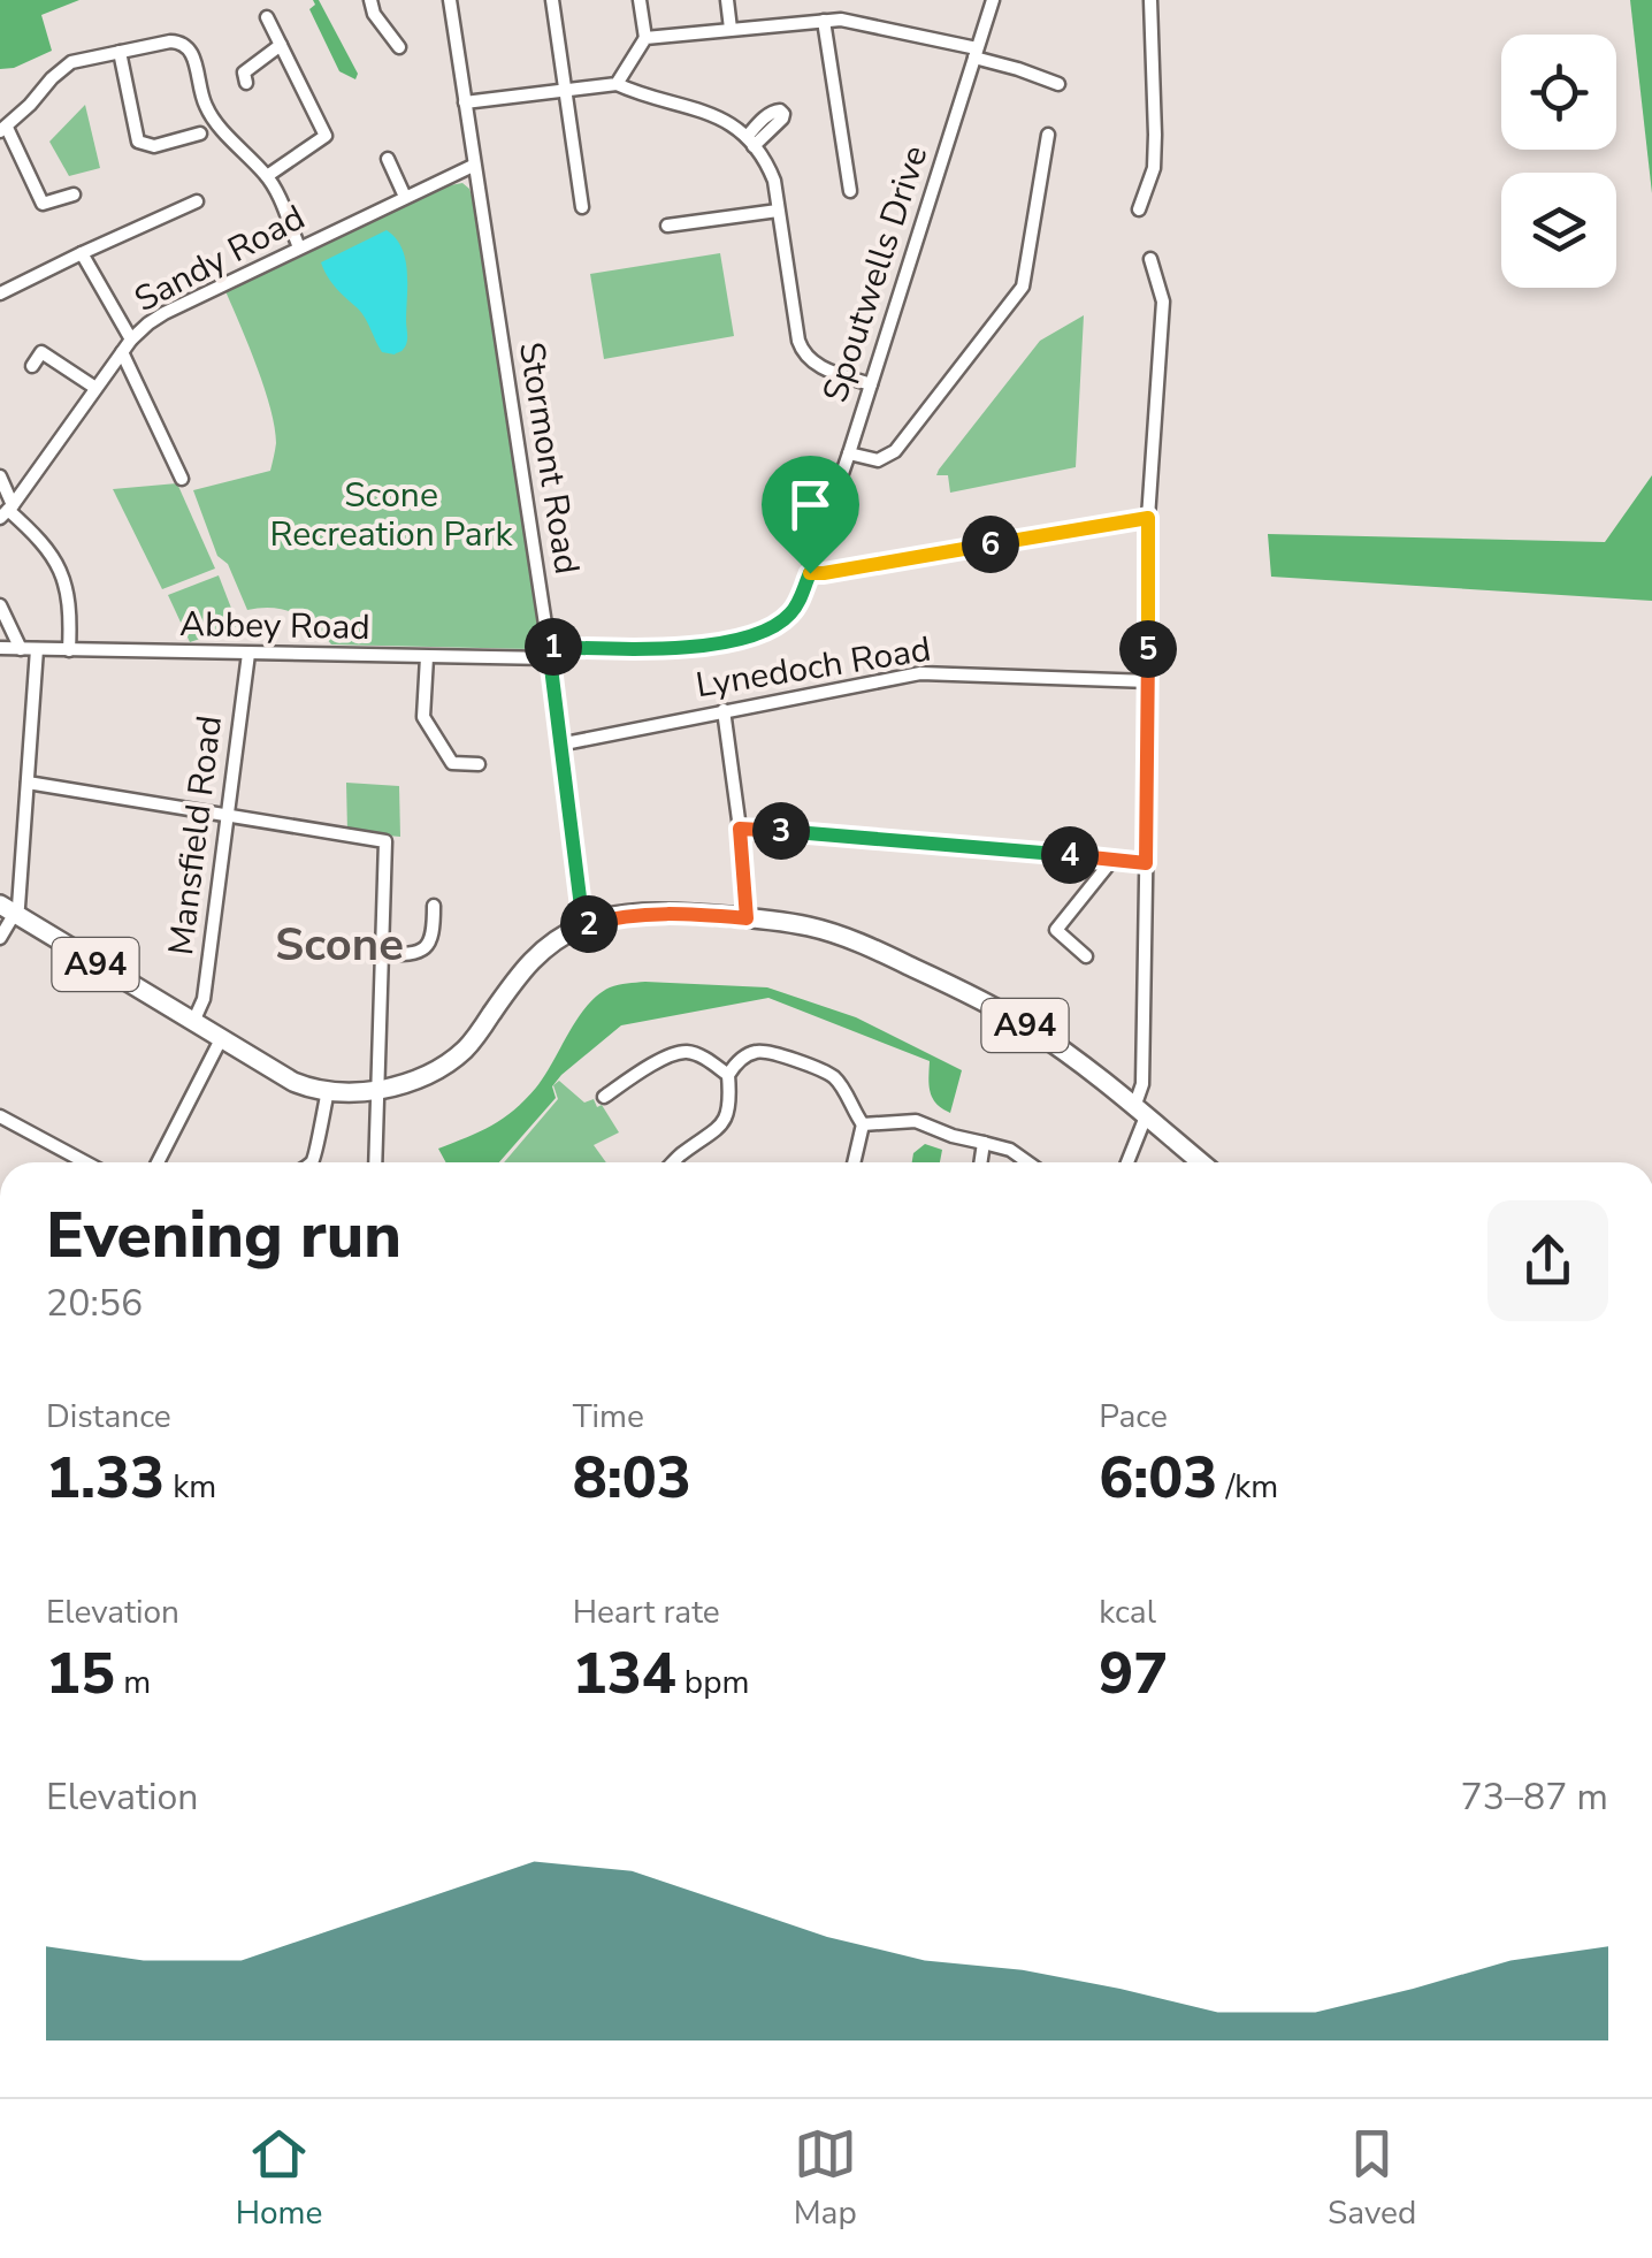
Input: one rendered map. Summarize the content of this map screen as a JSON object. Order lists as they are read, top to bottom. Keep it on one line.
{"streets":{"main road":["A94"],"street":["Sandy Road","Spoutwells Drive","Stormont Road","Abbey Road","Lynedoch Road","Mansfield Road"]},"crossings":[["Sandy Road","Stormont Road"],["Spoutwells Drive","Stormont Road"],["Spoutwells Drive","Abbey Road"],["Stormont Road","Abbey Road"],["Stormont Road","Lynedoch Road"],["Stormont Road","A94"],["Abbey Road","Mansfield Road"],["Mansfield Road","A94"]],"districts":["Scone"],"parks":["Scone Recreation Park"],"page":{"pins":["6","1","5","3","4","2"],"heading":["Evening run","20:56"],"stats":[["Distance","1.33 km"],["Time","8:03"],["Pace","6:03 /km"],["Elevation","15 m"],["Heart rate","134 bpm"],["kcal","97"]],"chart":["Elevation","73–87 m"],"tabs":["Home","Map","Saved"]}}
